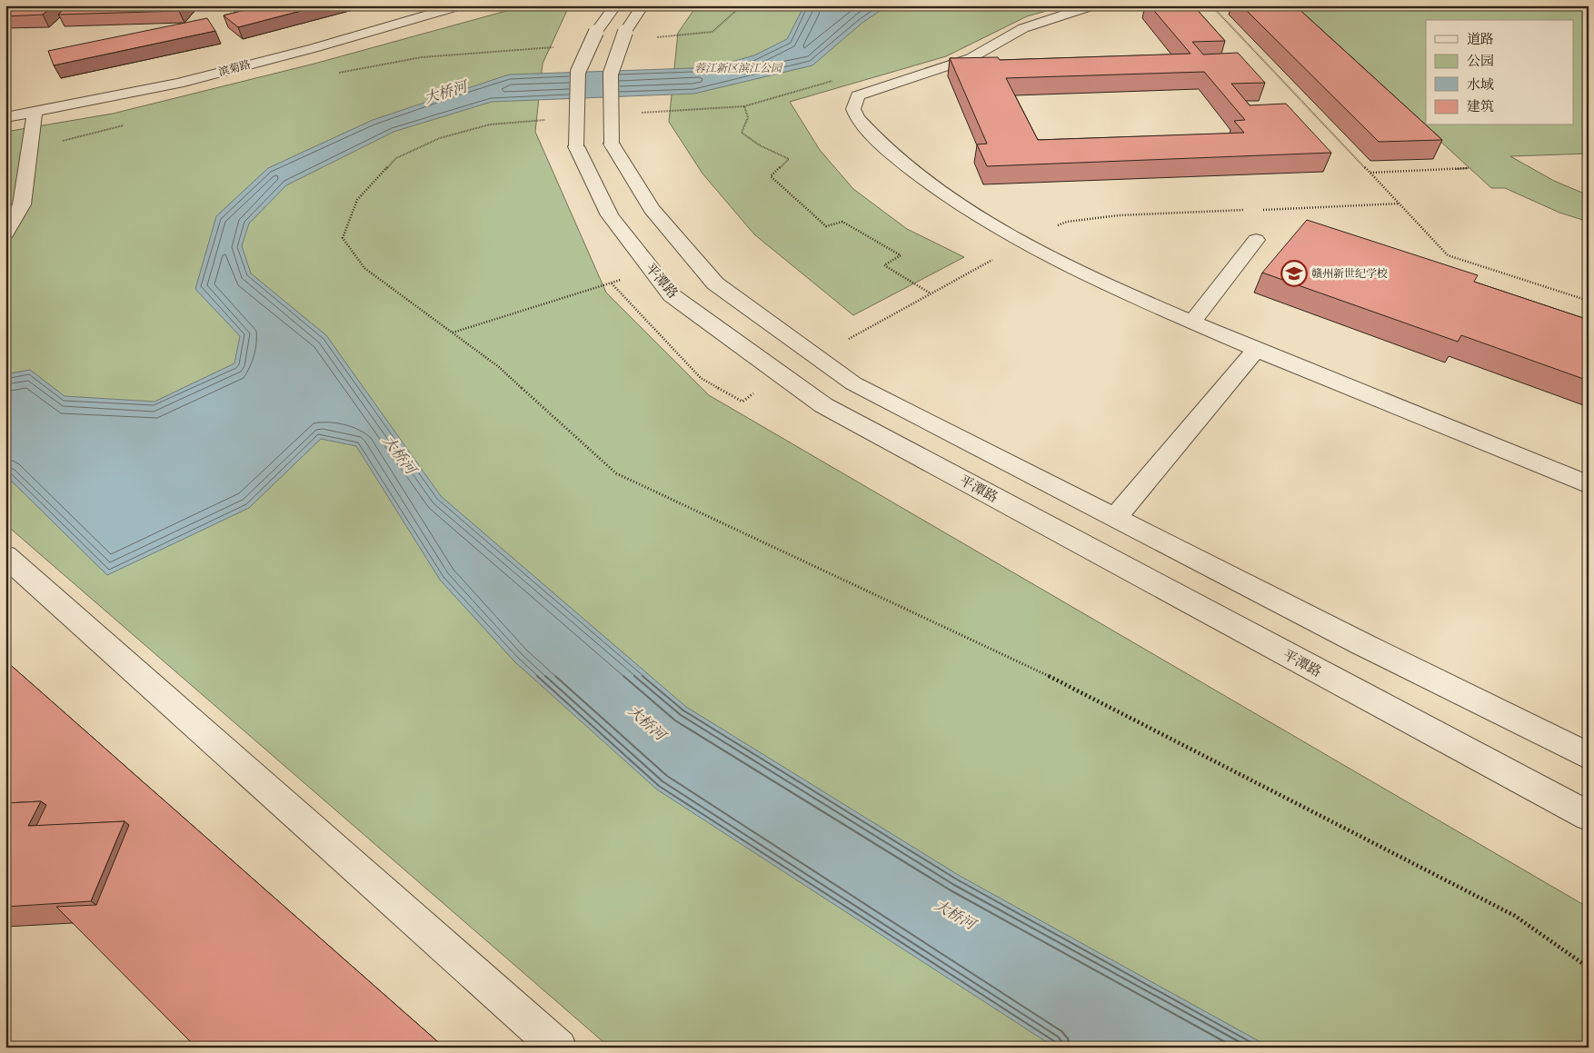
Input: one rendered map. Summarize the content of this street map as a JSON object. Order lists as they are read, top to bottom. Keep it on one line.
{"streets":{"street":["滨菊路","平潭路"]},"water":["大桥河"],"parks":["蓉江新区滨江公园"],"places":{"school or university":["赣州新世纪学校"]},"legend":["道路","公园","水域","建筑"]}
